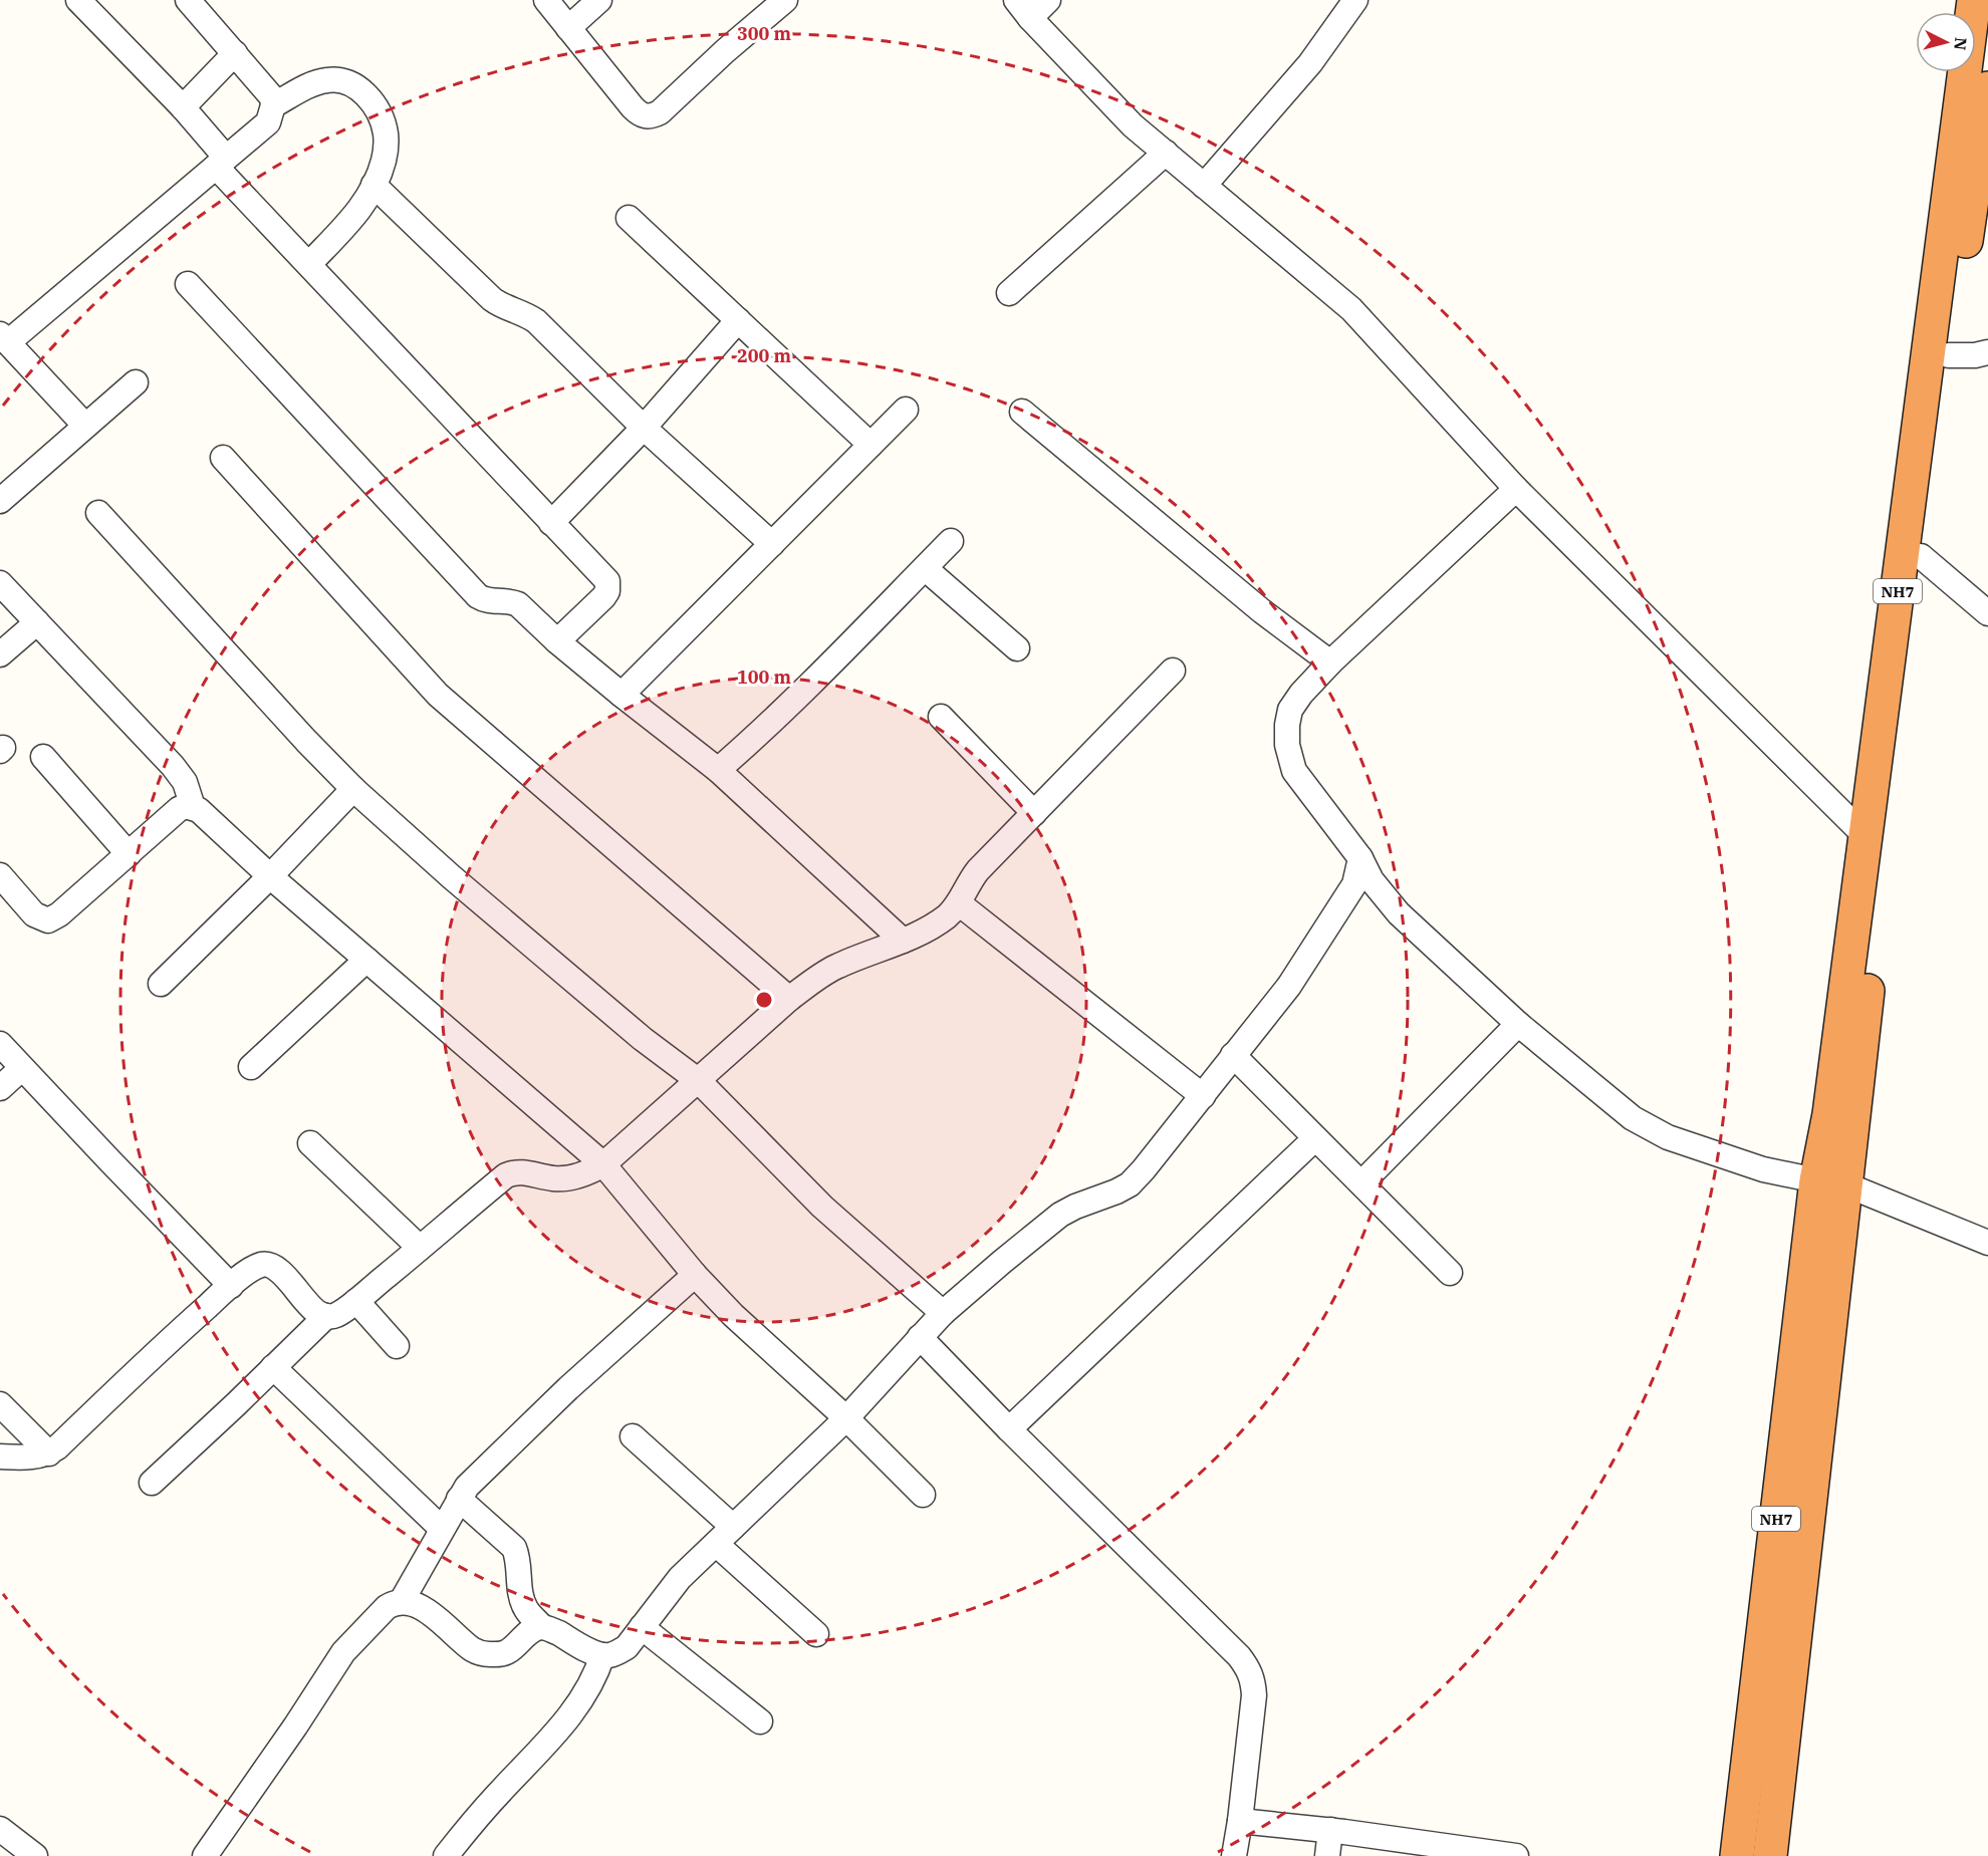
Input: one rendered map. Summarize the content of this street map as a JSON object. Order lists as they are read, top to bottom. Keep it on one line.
{"streets":{"highway":["NH7"]},"north":"right","rings":["300 m","200 m","100 m"]}
